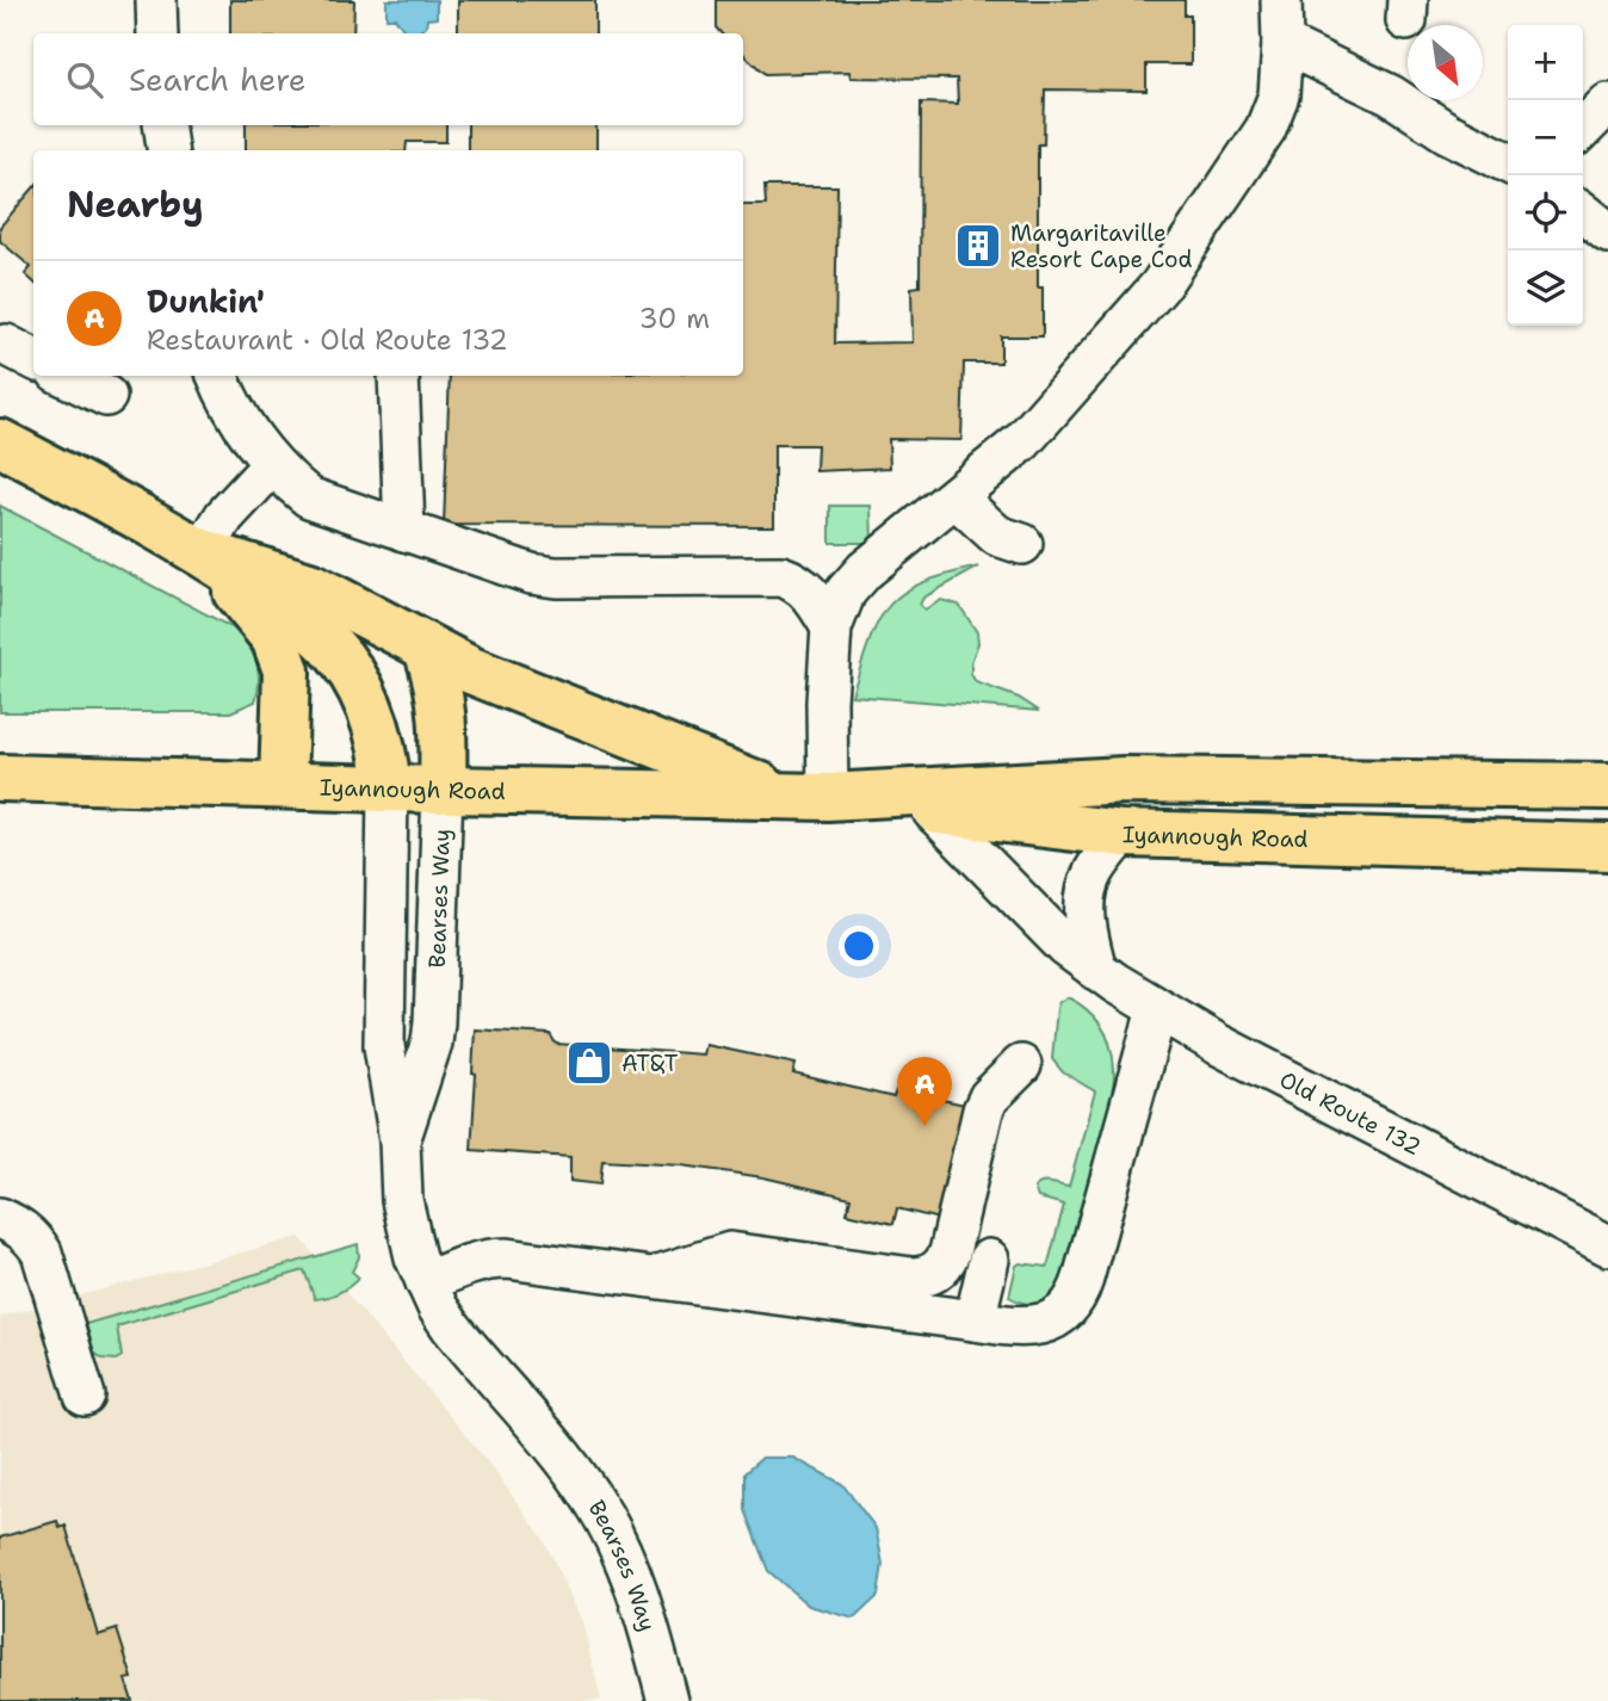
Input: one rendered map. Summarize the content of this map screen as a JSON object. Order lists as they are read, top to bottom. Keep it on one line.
{"streets":{"main road":["Iyannough Road","Bearses Way"],"street":["Old Route 132"]},"crossings":[["Iyannough Road","Bearses Way"],["Iyannough Road","Old Route 132"]],"places":{"building":["Margaritaville Resort Cape Cod"],"shop":["AT&T"]},"north":"bottom right","page":{"map_buttons":["+","−"],"search":"Search here","heading":"Nearby","list":[{"mark":"A","name":"Dunkin'","note":"Restaurant · Old Route 132","value":"30 m"}],"pins":"A"}}
